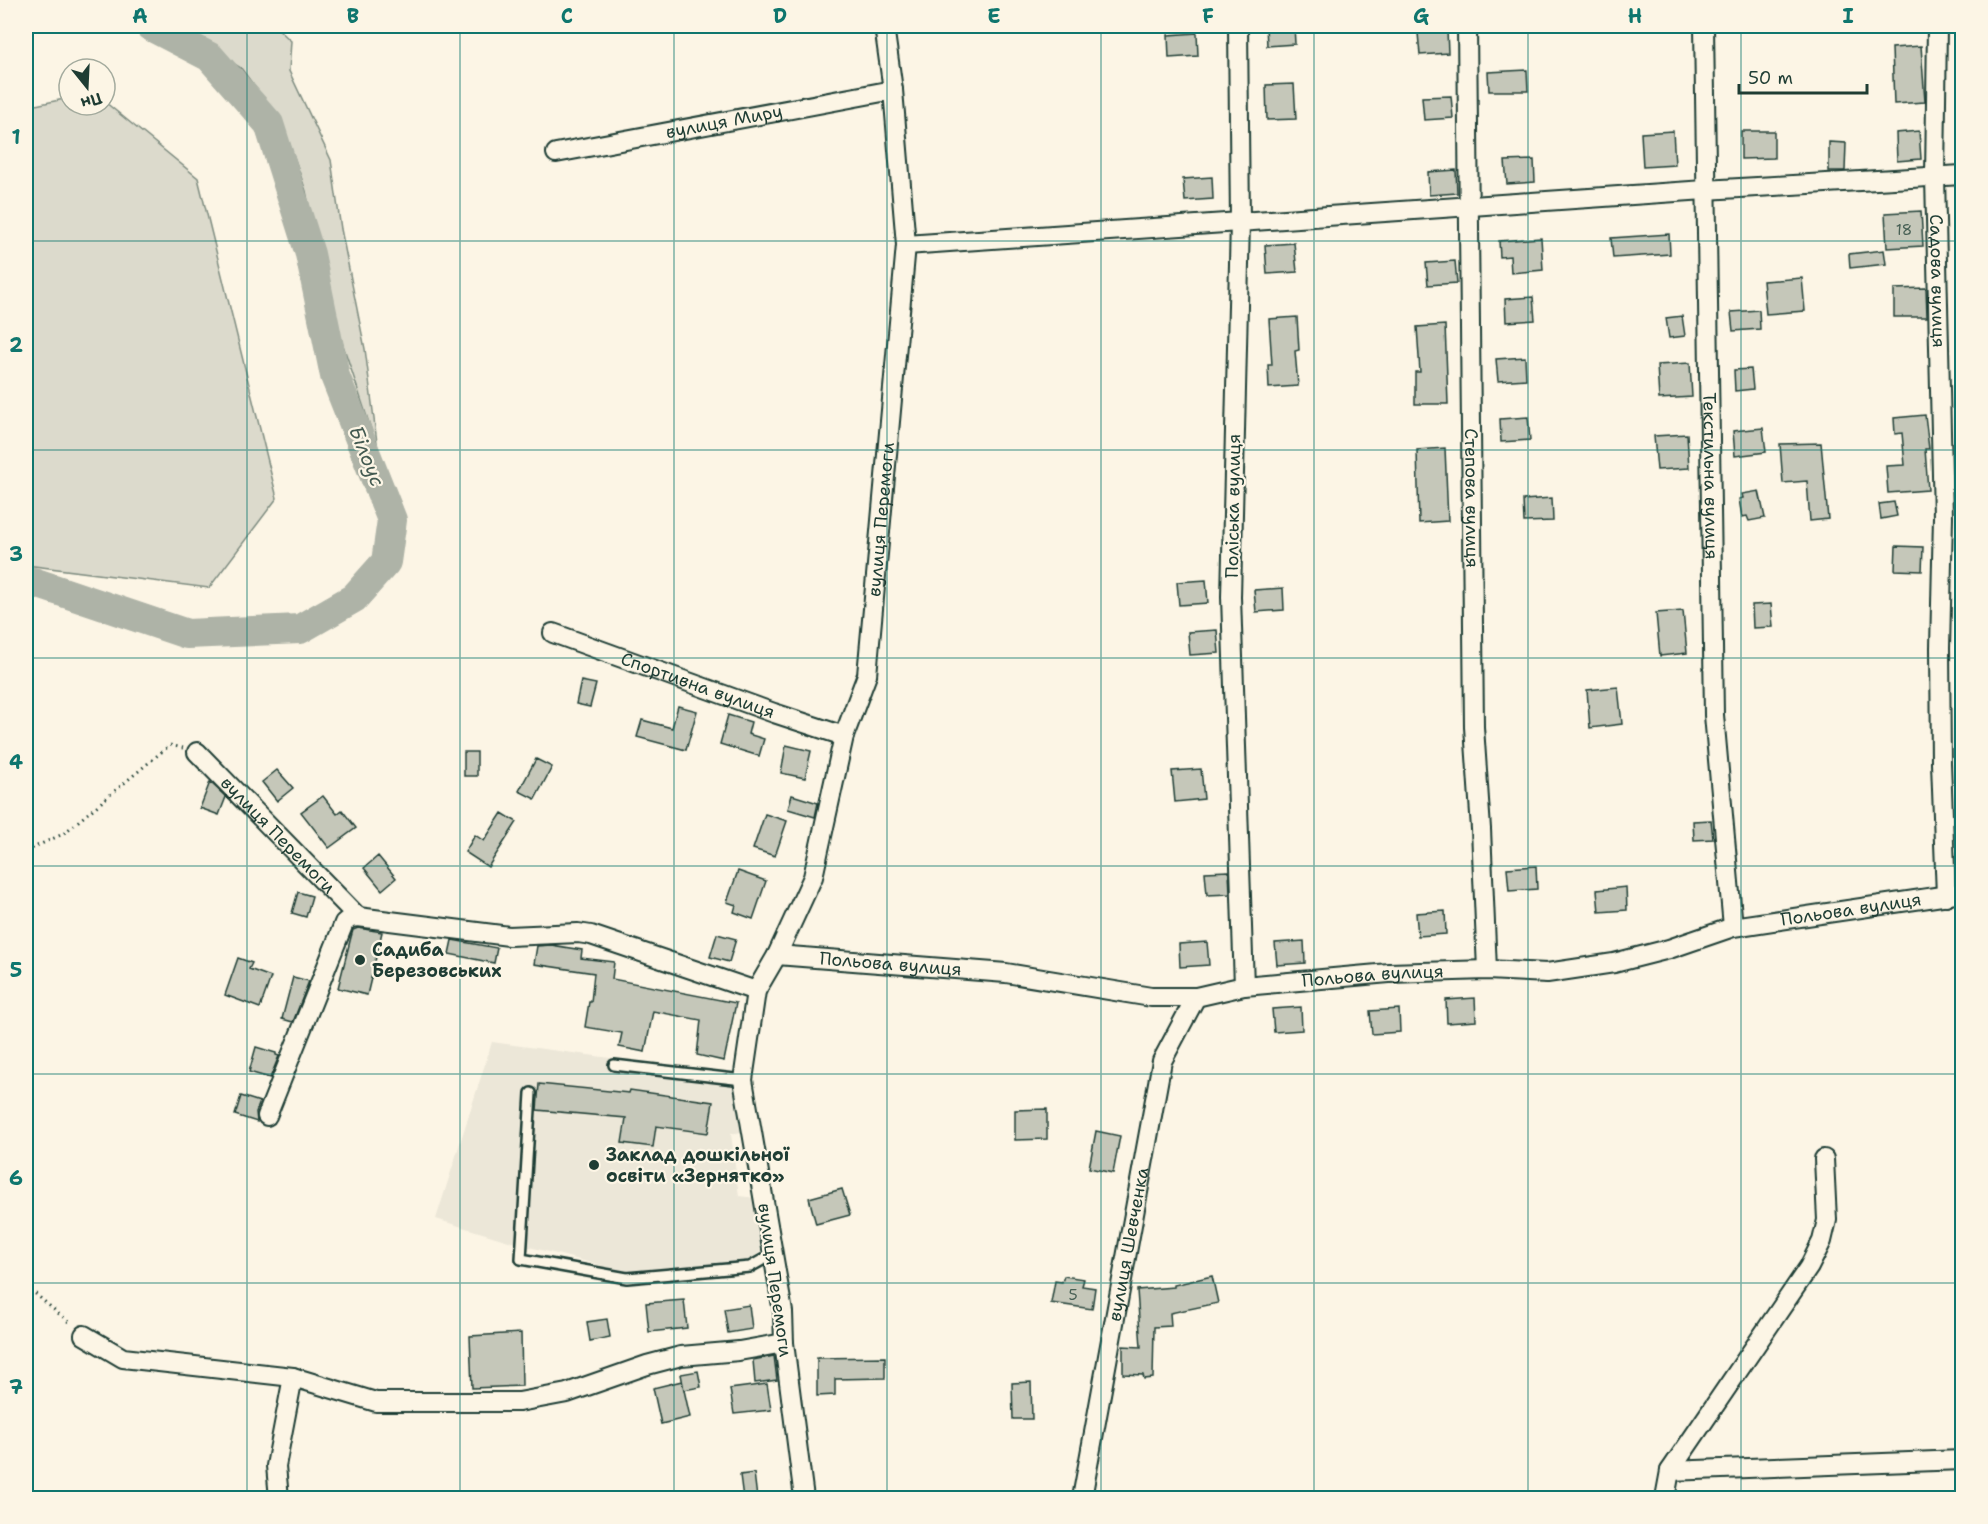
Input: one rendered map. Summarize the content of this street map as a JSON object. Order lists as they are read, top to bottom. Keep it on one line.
{"streets":{"street":["вулиця Миру","Садова вулиця","Текстильна вулиця","Степова вулиця","Поліська вулиця","вулиця Перемоги","Спортивна вулиця","Польова вулиця","вулиця Шевченка"]},"crossings":[["вулиця Миру","вулиця Перемоги"],["Садова вулиця","Польова вулиця"],["Текстильна вулиця","Польова вулиця"],["Степова вулиця","Польова вулиця"],["Поліська вулиця","Польова вулиця"],["вулиця Перемоги","Спортивна вулиця"],["вулиця Перемоги","Польова вулиця"],["Польова вулиця","вулиця Шевченка"]],"water":["Білоус"],"places":["Садиба Березовських","Заклад дошкільної освіти «Зернятко»"],"house_numbers":["18","5"],"scale_bar":"50 m","north":"bottom","grid":{"columns":["A","B","C","D","E","F","G","H","I"],"rows":["1","2","3","4","5","6","7"]}}
